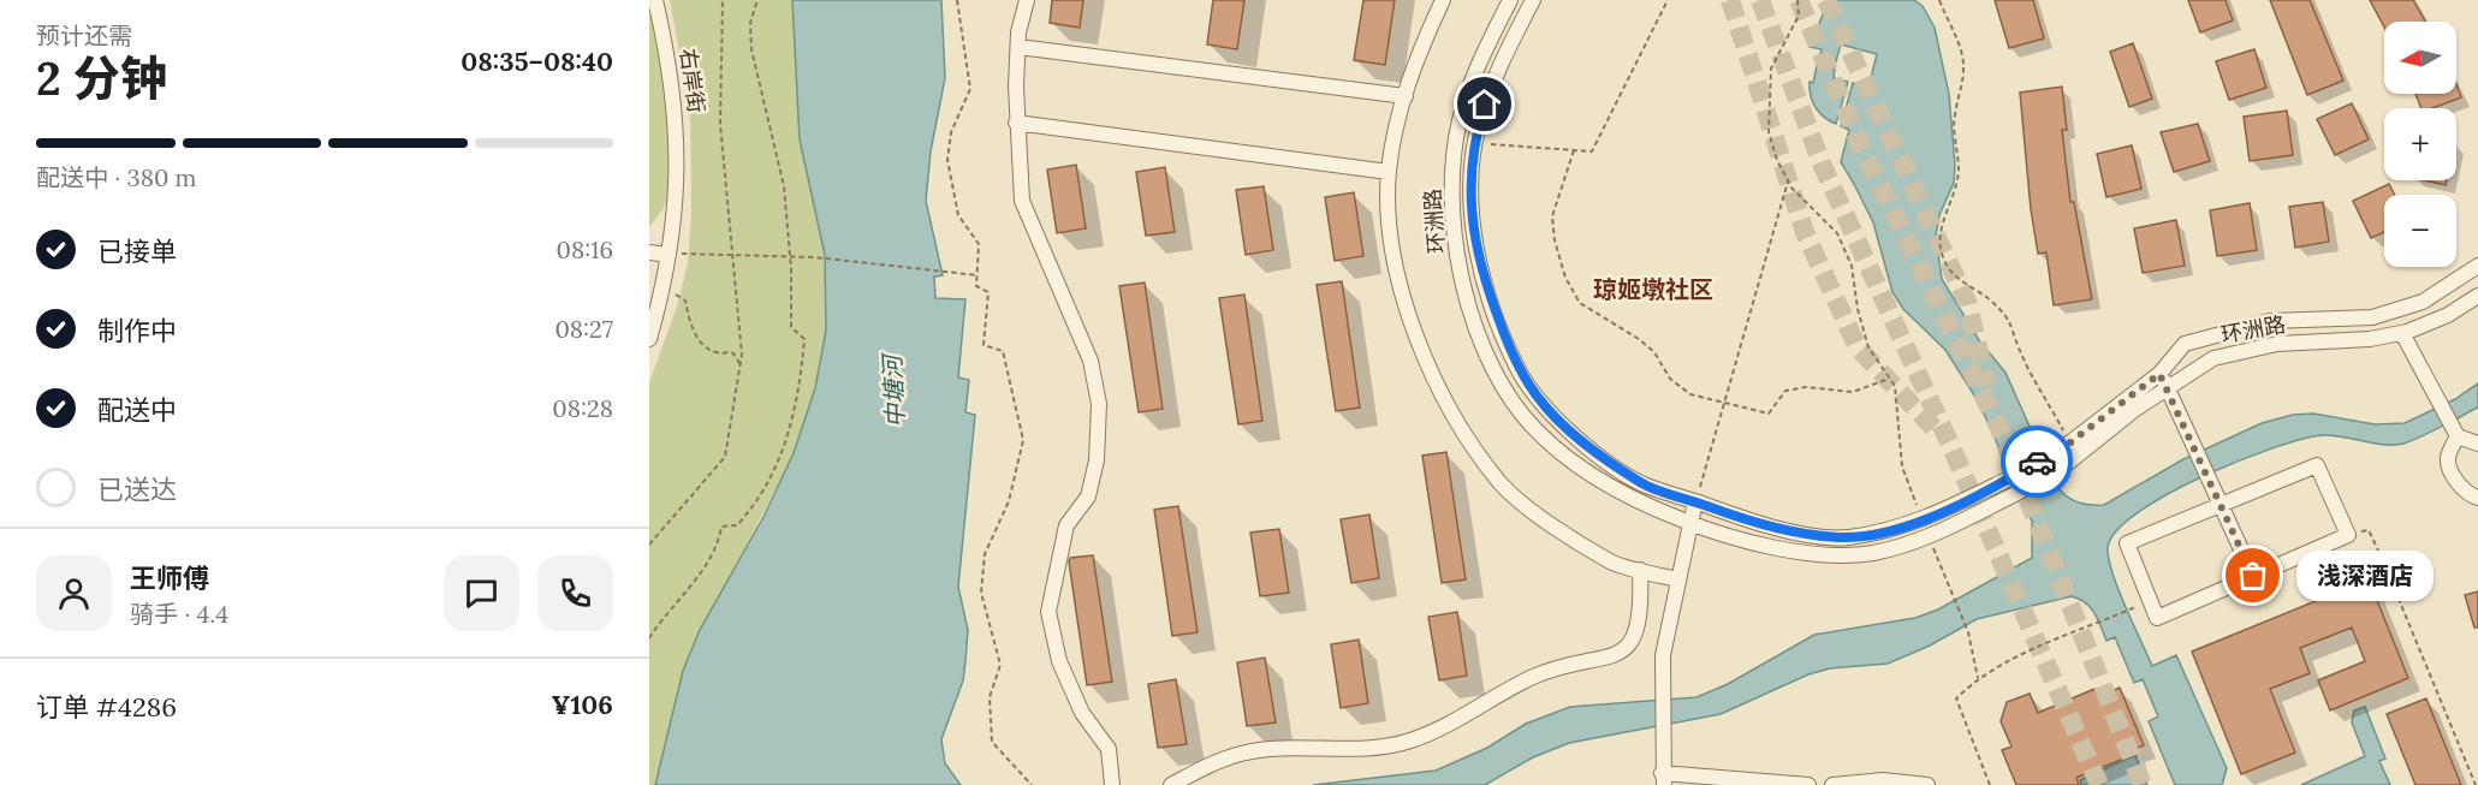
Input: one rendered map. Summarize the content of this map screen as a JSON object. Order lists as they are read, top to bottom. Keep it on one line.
{"streets":{"street":["右岸街","环洲路"]},"districts":["琼姬墩社区"],"water":["中塘河"],"places":["浅深酒店"],"north":"left","page":{"heading":["2 分钟","预计还需","08:35–08:40"],"panel":["王师傅","骑手 · 4.4","订单 #4286","¥106"],"map_buttons":["+","−"],"bar":"配送中 · 380 m","list":[["已接单","08:16"],["制作中","08:27"],["配送中","08:28"],"已送达"],"bubble":"浅深酒店"}}
